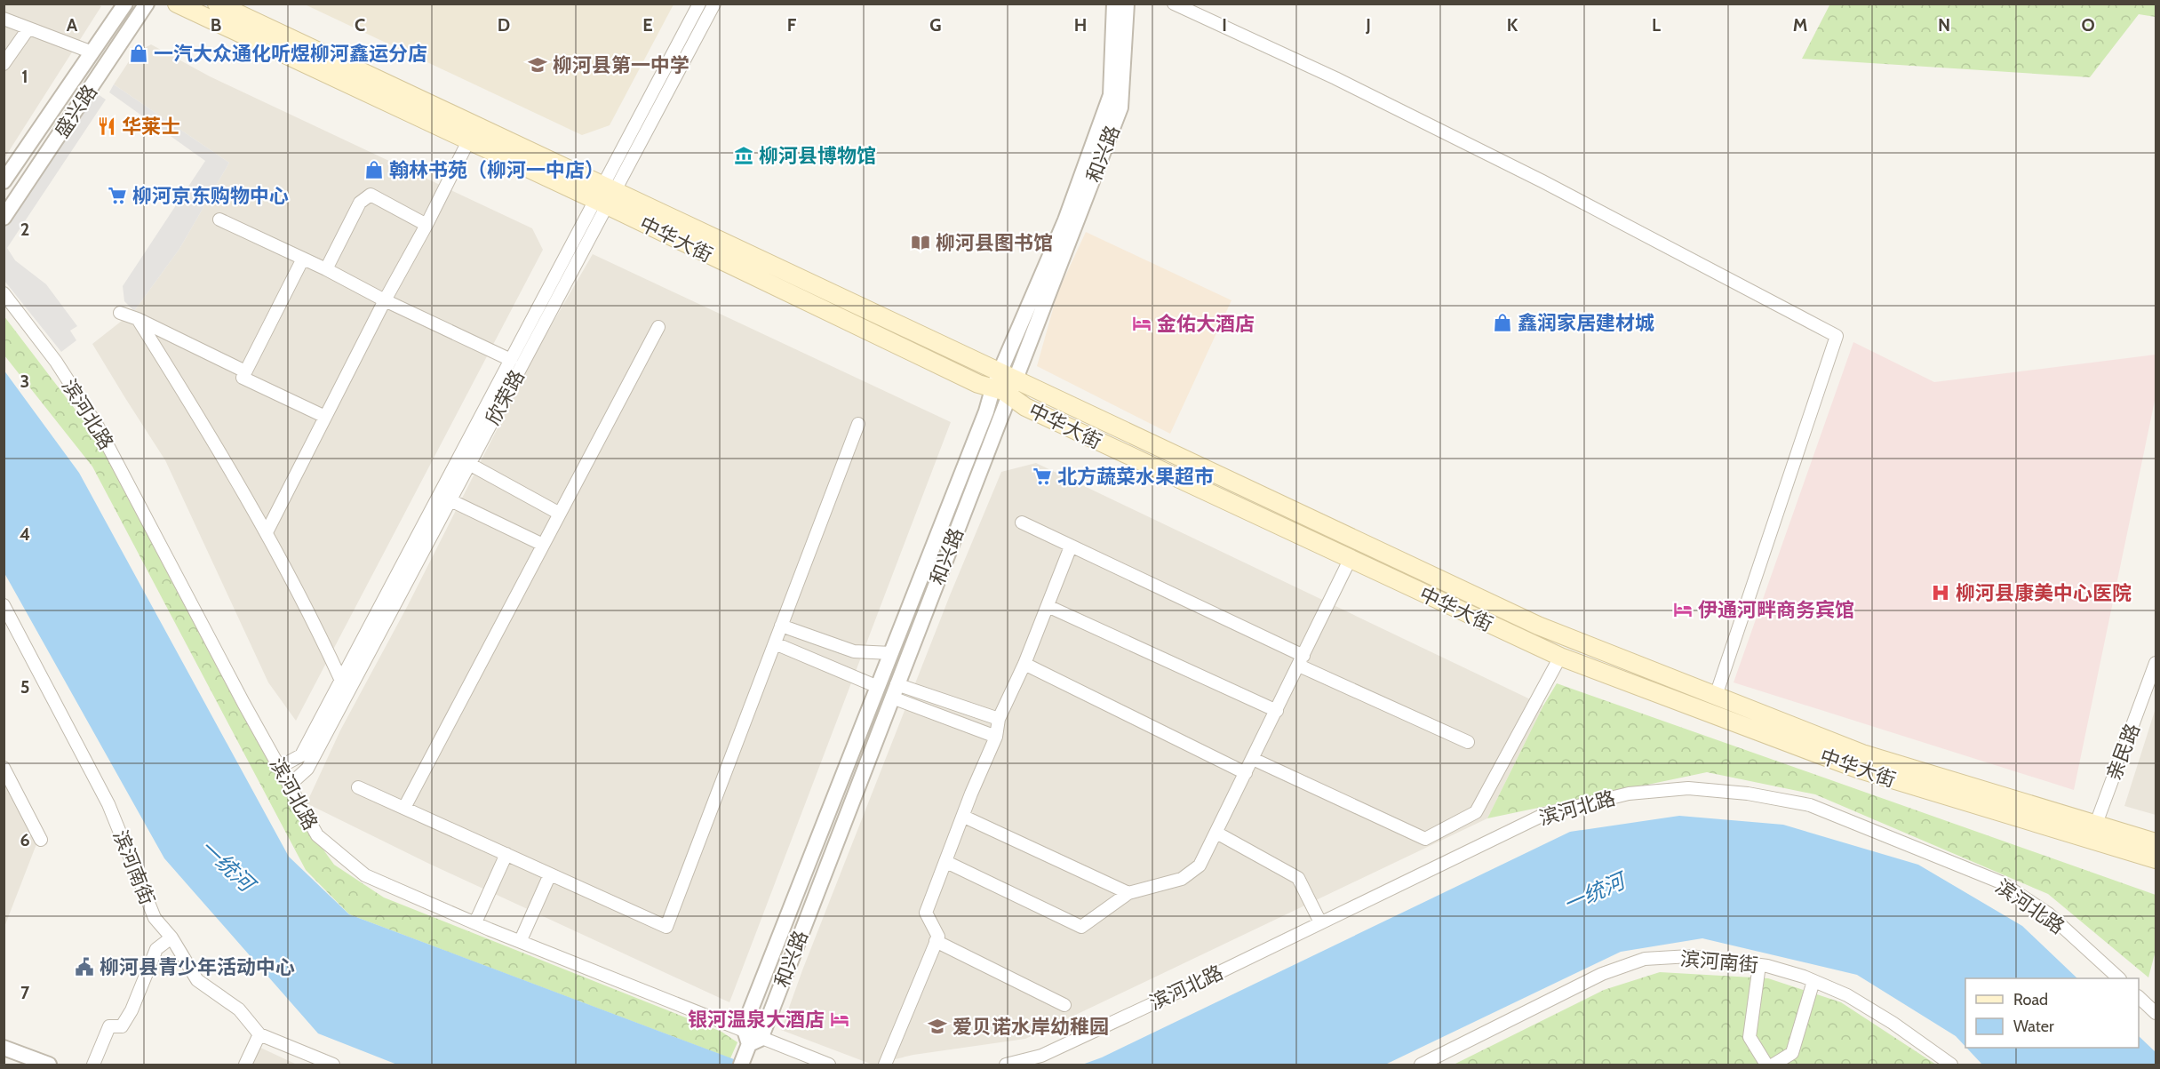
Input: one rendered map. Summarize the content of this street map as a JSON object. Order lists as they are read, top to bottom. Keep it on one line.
{"streets":{"main road":["中华大街"],"street":["盛兴路","和兴路","欣荣路","滨河北路","亲民路","滨河南街"]},"crossings":[["和兴路","中华大街"],["和兴路","滨河北路"],["中华大街","欣荣路"],["中华大街","亲民路"],["欣荣路","滨河北路"]],"water":["一统河"],"places":{"shop":["一汽大众通化听煜柳河鑫运分店","翰林书苑（柳河一中店）","鑫润家居建材城"],"school or university":["柳河县第一中学","爱贝诺水岸幼稚园"],"restaurant":["华莱士"],"museum":["柳河县博物馆"],"supermarket":["柳河京东购物中心","北方蔬菜水果超市"],"library":["柳河县图书馆"],"hotel":["金佑大酒店","伊通河畔商务宾馆","银河温泉大酒店"],"hospital":["柳河县康美中心医院"],"public building":["柳河县青少年活动中心"]},"legend":["Road","Water"],"grid":{"columns":["A","B","C","D","E","F","G","H","I","J","K","L","M","N","O"],"rows":["1","2","3","4","5","6","7"]}}
